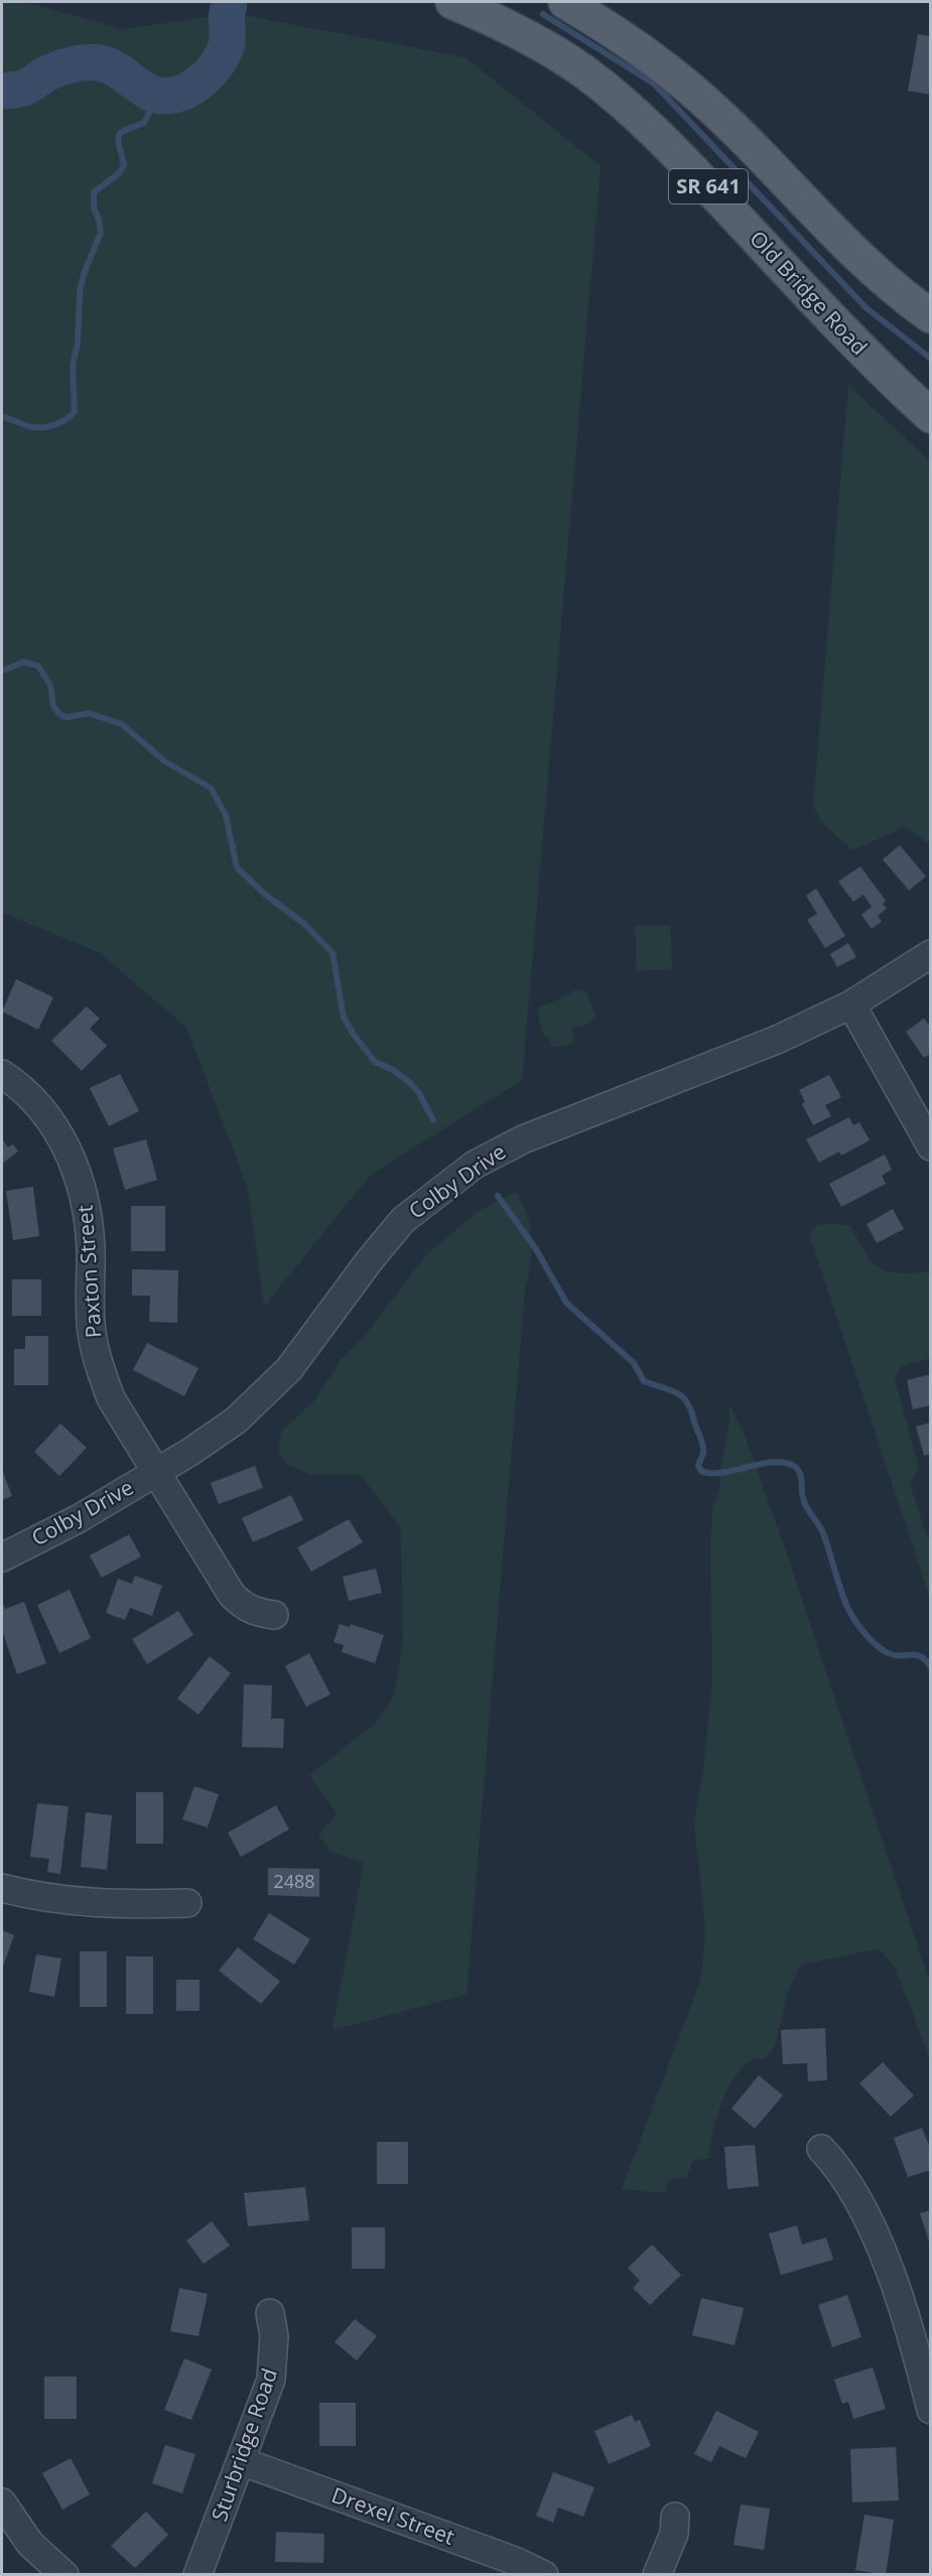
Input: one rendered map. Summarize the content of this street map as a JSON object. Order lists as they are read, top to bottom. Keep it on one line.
{"streets":{"main road":["SR 641","Old Bridge Road"],"street":["Colby Drive","Paxton Street","Sturbridge Road","Drexel Street"]},"crossings":[["Colby Drive","Paxton Street"],["Sturbridge Road","Drexel Street"]],"house_numbers":["2488"]}
